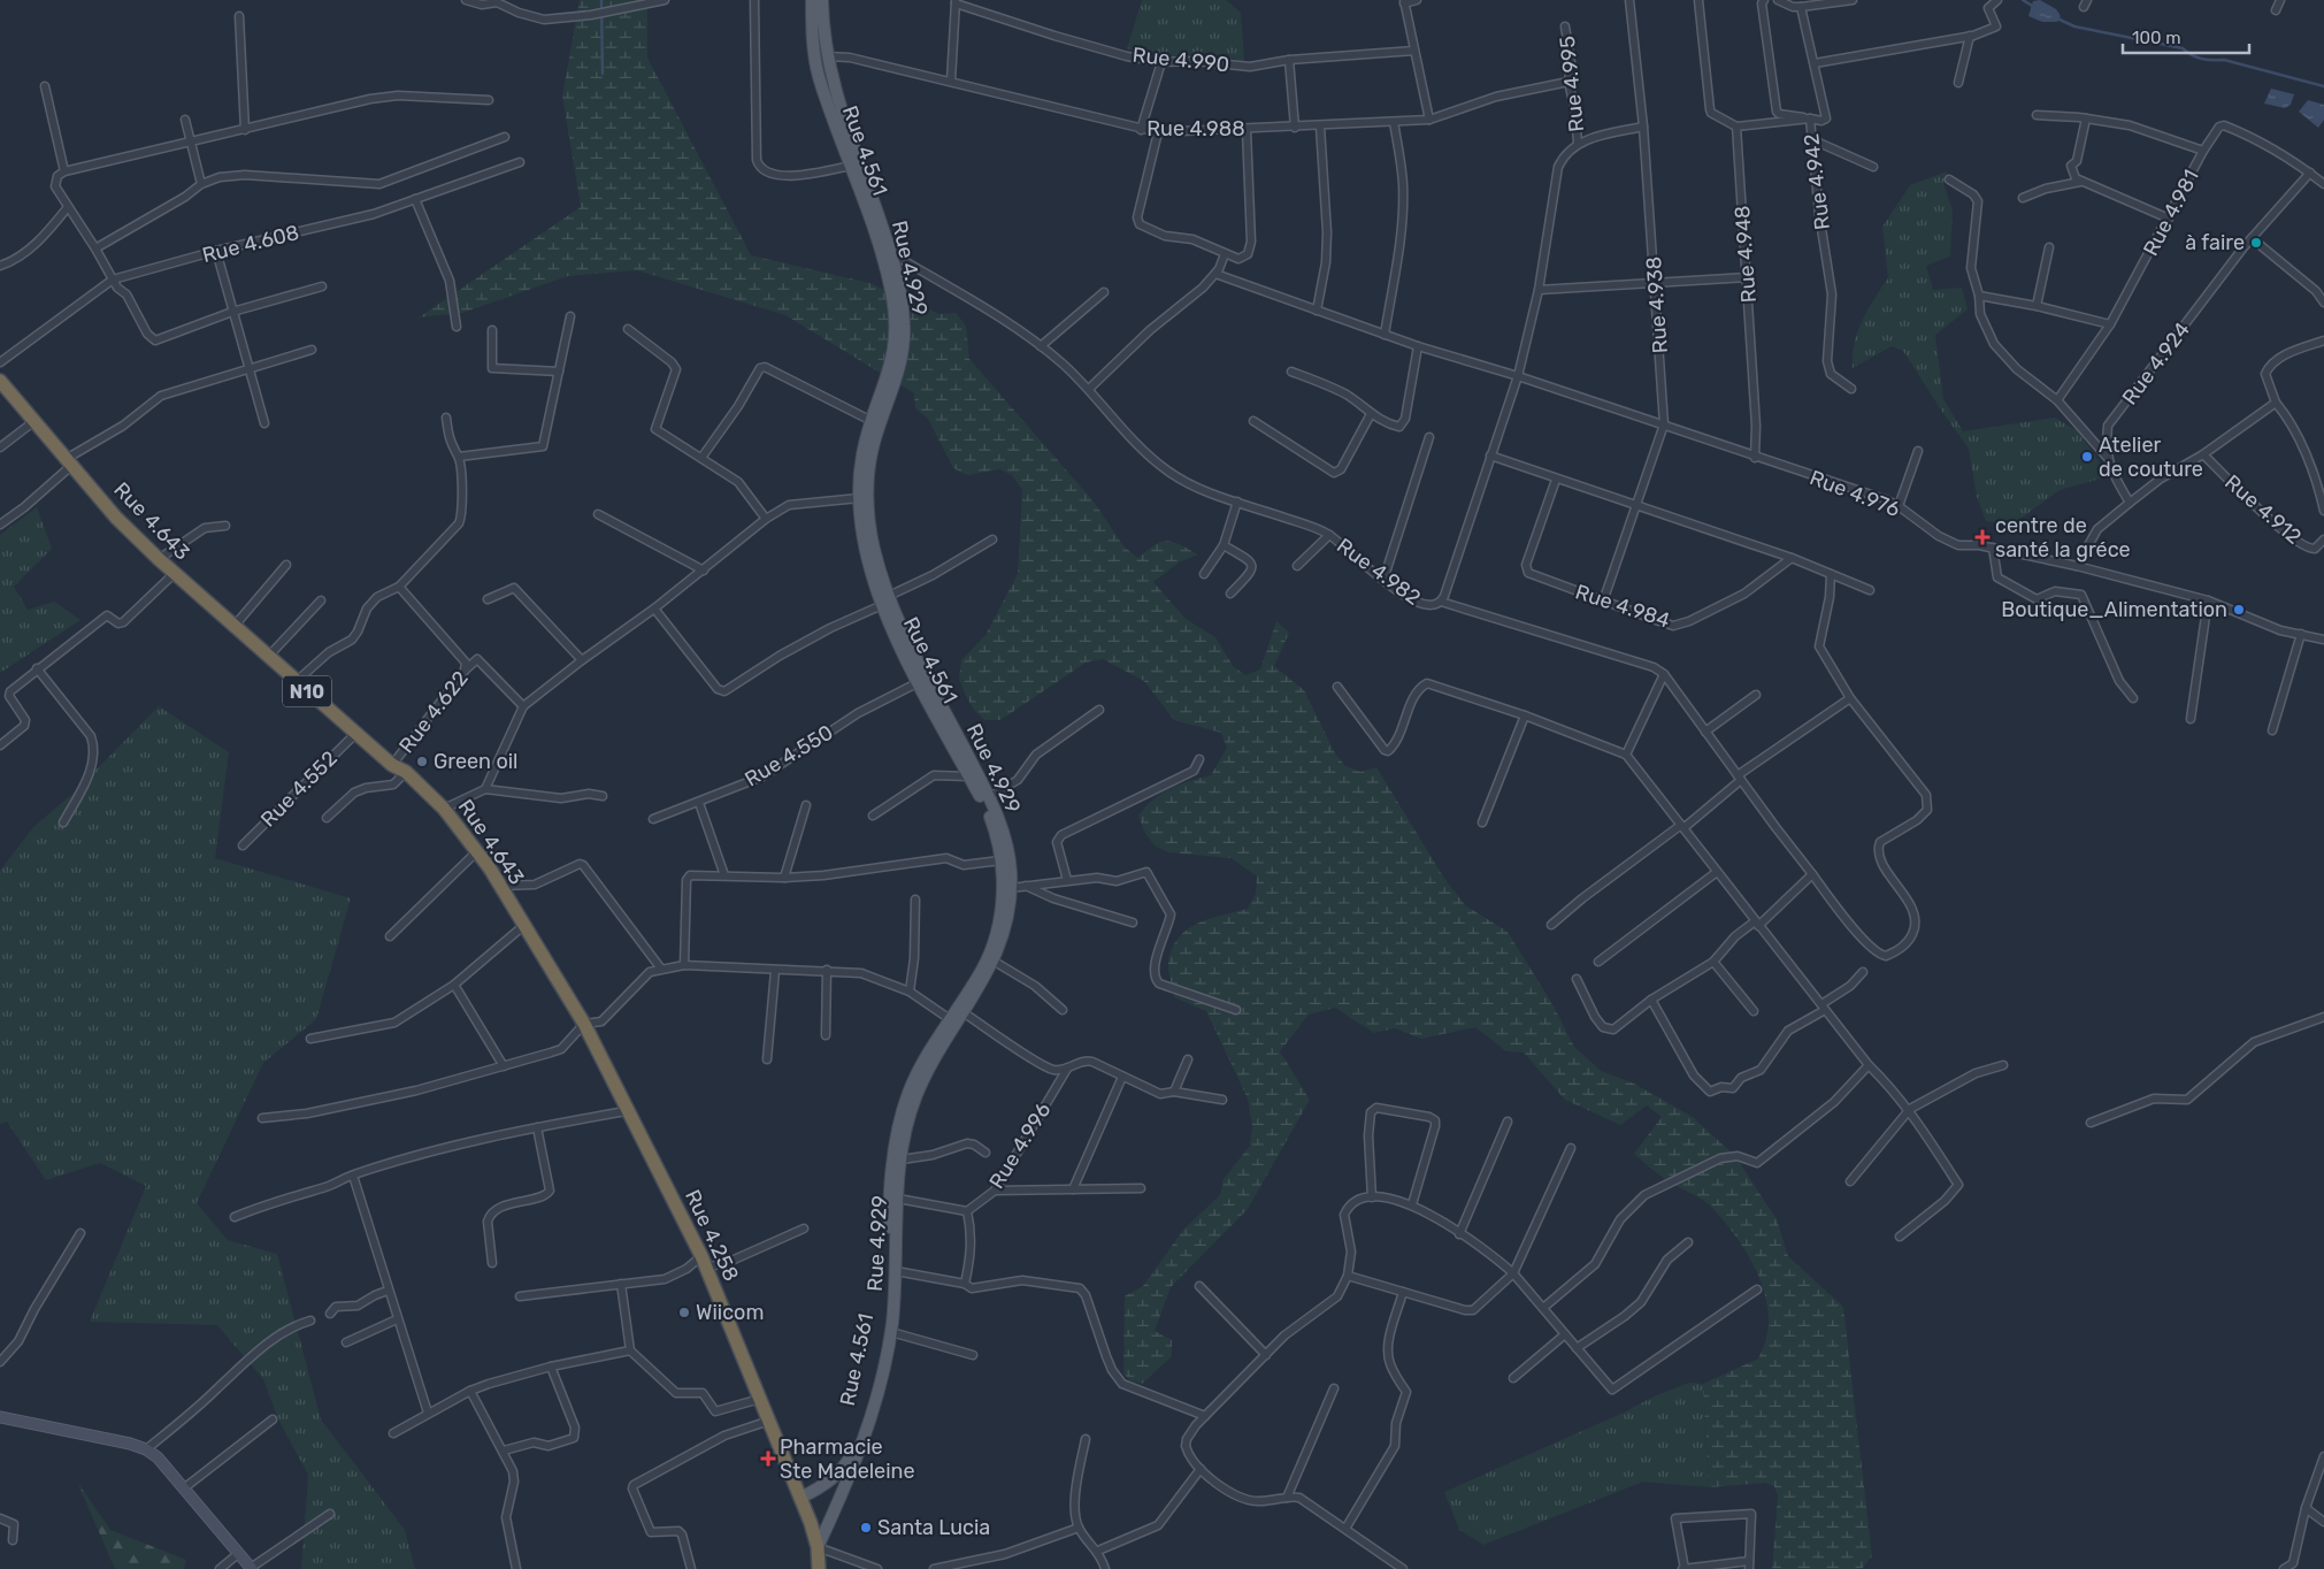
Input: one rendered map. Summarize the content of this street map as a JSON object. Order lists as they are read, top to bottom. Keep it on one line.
{"streets":{"highway":["Rue 4.643","N10","Rue 4.258"],"main road":["Rue 4.561","Rue 4.929"],"street":["Rue 4.990","Rue 4.995","Rue 4.988","Rue 4.942","Rue 4.981","Rue 4.608","Rue 4.948","Rue 4.938","Rue 4.924","Rue 4.976","Rue 4.912","Rue 4.982","Rue 4.984","Rue 4.622","Rue 4.550","Rue 4.552","Rue 4.996"]},"crossings":[["Rue 4.995","Rue 4.988"],["Rue 4.995","Rue 4.982"],["Rue 4.988","Rue 4.929"],["Rue 4.561","Rue 4.929"],["Rue 4.561","Rue 4.550"],["Rue 4.561","Rue 4.258"],["Rue 4.981","Rue 4.924"],["Rue 4.948","Rue 4.976"],["Rue 4.929","Rue 4.982"],["Rue 4.929","Rue 4.258"],["Rue 4.938","Rue 4.976"],["Rue 4.938","Rue 4.984"],["Rue 4.976","Rue 4.982"],["Rue 4.643","Rue 4.622"],["Rue 4.643","Rue 4.552"],["Rue 4.643","Rue 4.258"]],"places":{"other":["à faire","Atelier de couture","Boutique_Alimentation","Green oil","Wiicom","Santa Lucia"],"health":["centre de santé la gréce","Pharmacie Ste Madeleine"]},"scale_bar":"100 m"}
